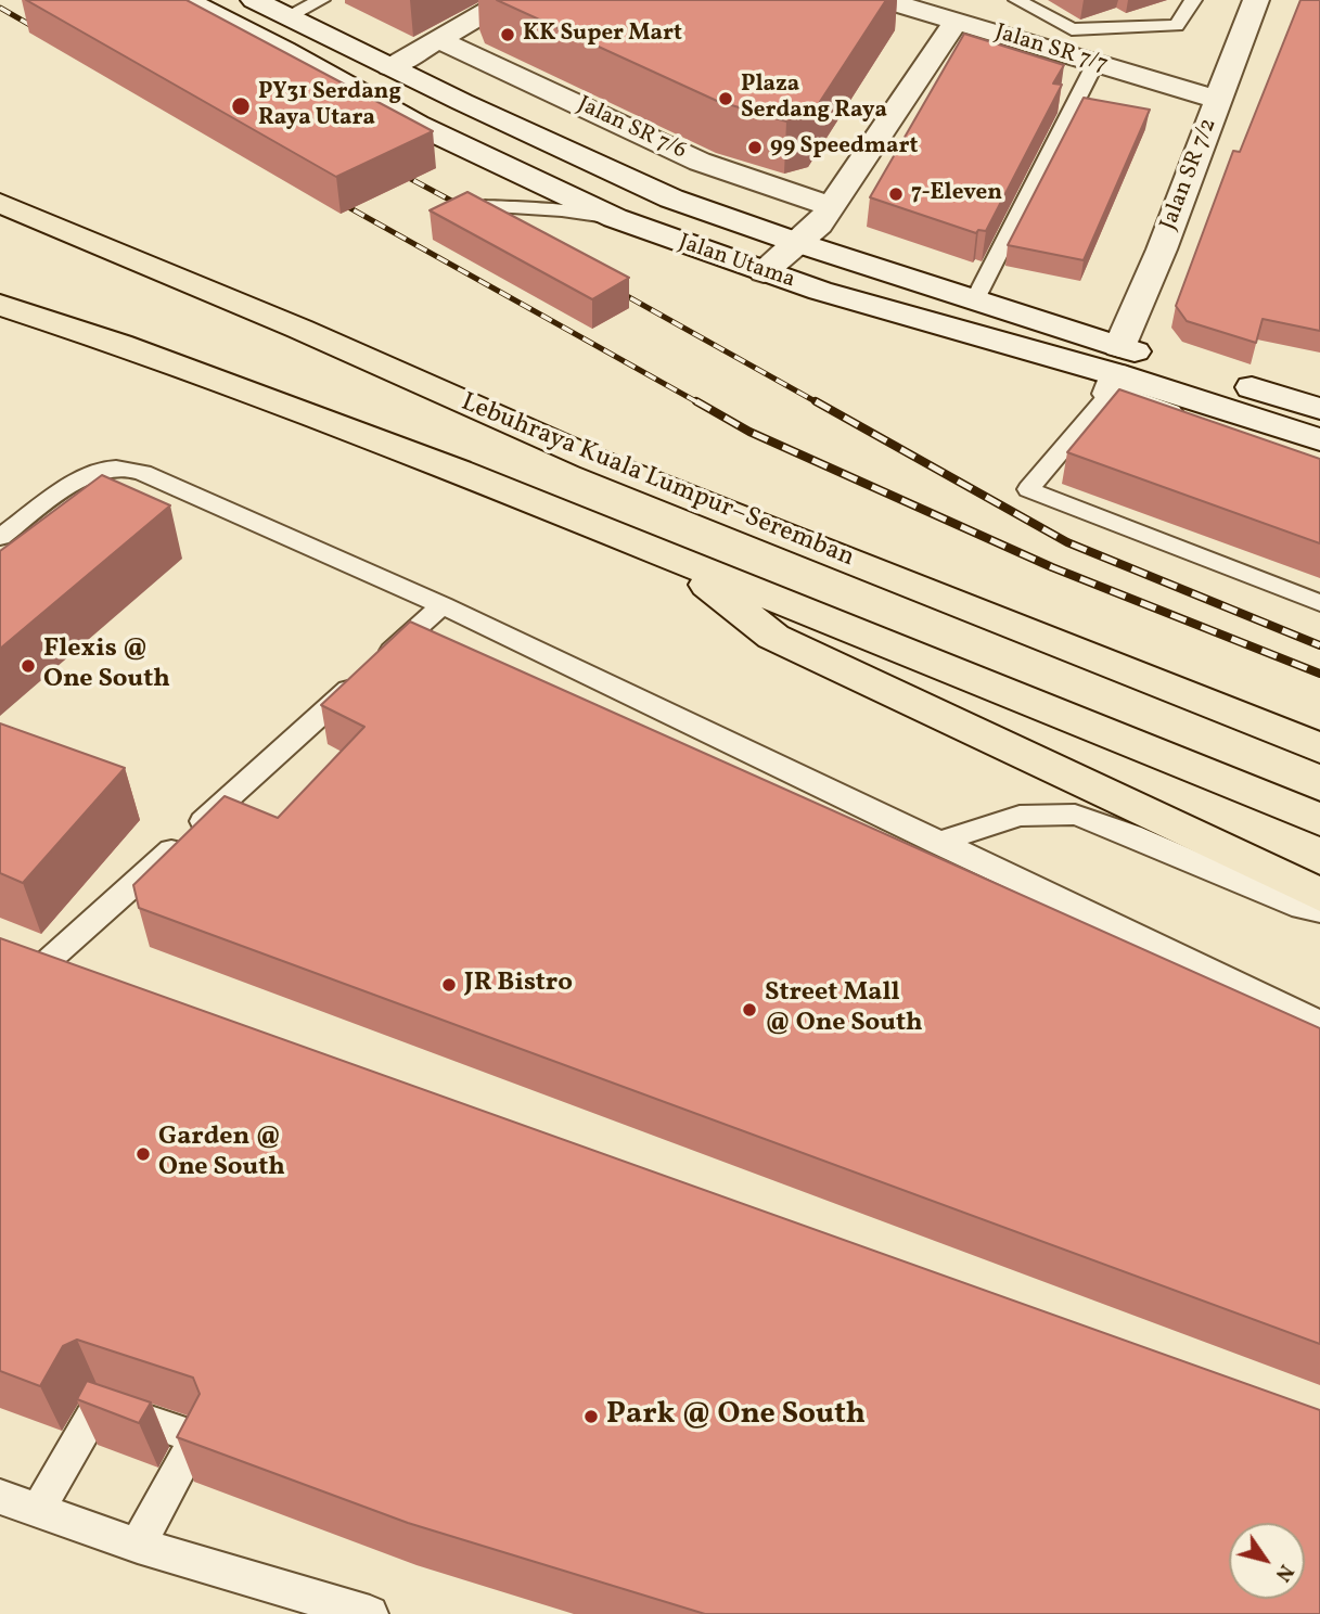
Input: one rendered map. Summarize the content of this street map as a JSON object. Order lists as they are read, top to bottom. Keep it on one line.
{"streets":{"highway":["Lebuhraya Kuala Lumpur–Seremban"],"street":["Jalan SR 7/7","Jalan SR 7/6","Jalan SR 7/2","Jalan Utama"]},"crossings":[["Jalan SR 7/7","Jalan SR 7/2"],["Jalan SR 7/2","Jalan Utama"]],"places":["KK Super Mart","Plaza Serdang Raya","PY31 Serdang Raya Utara","99 Speedmart","7-Eleven","Flexis @ One South","JR Bistro","Street Mall @ One South","Garden @ One South","Park @ One South"],"north":"bottom right"}
